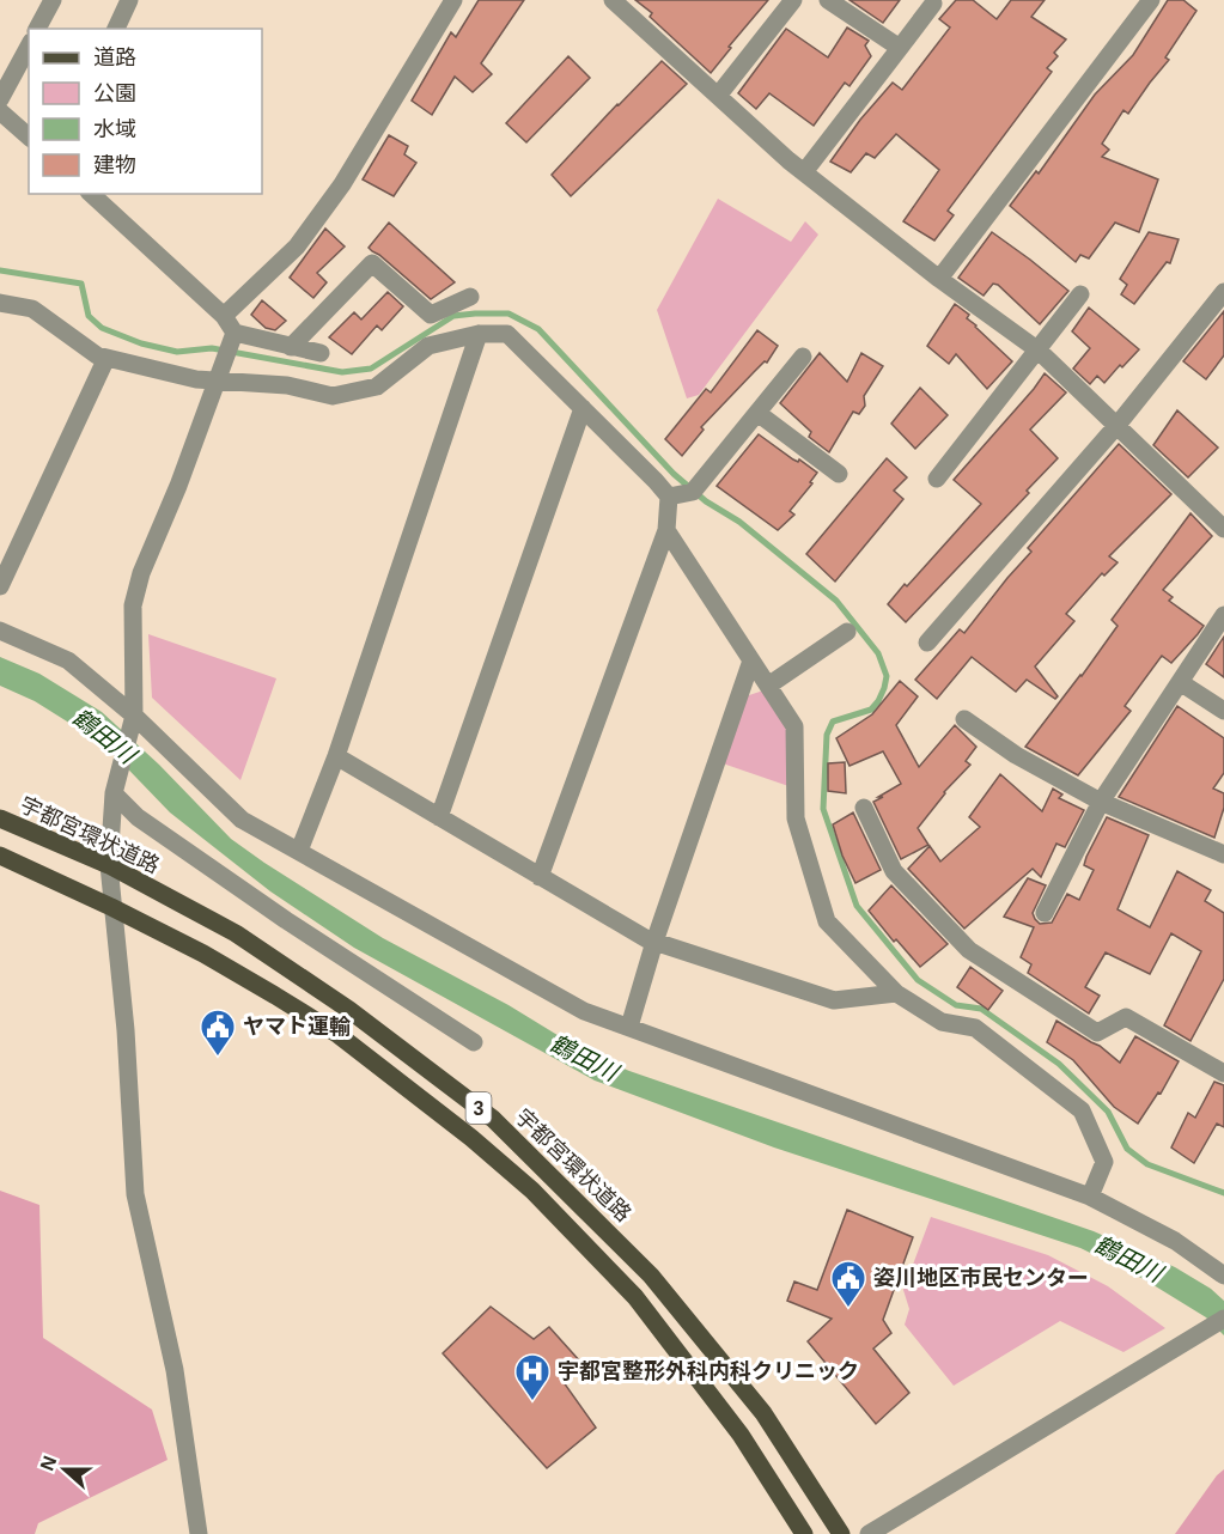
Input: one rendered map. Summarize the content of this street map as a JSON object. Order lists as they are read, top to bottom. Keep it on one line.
{"streets":{"main road":["宇都宮環状道路","3"]},"water":["鶴田川"],"places":{"public building":["ヤマト運輸","姿川地区市民センター"],"hospital":["宇都宮整形外科内科クリニック"]},"legend":["道路","公園","水域","建物"],"north":"left"}
